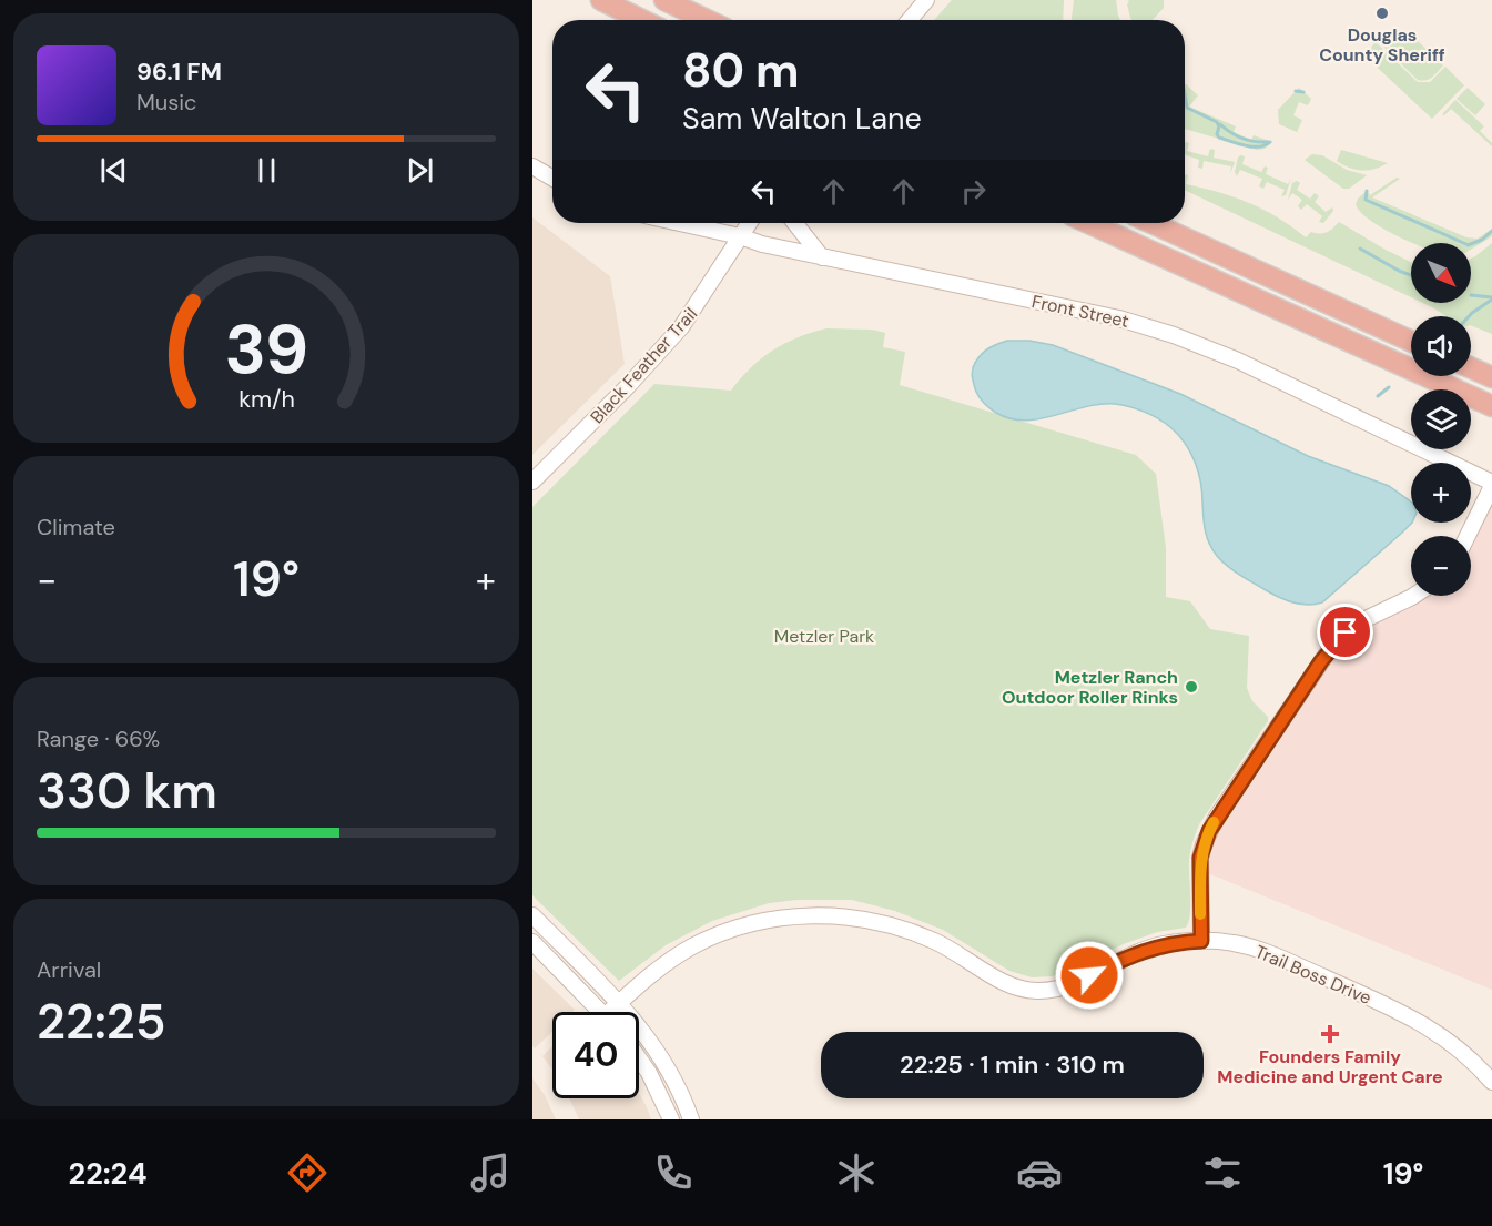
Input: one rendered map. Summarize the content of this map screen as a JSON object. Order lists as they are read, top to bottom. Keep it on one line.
{"streets":{"street":["Front Street","Black Feather Trail","Trail Boss Drive"]},"crossings":[["Front Street","Black Feather Trail"]],"parks":["Metzler Park"],"places":{"other":["Douglas County Sheriff","Metzler Ranch Outdoor Roller Rinks"],"health":["Founders Family Medicine and Urgent Care"]},"north":"bottom right","page":{"turn":["80 m","Sam Walton Lane"],"song":["96.1 FM","Music"],"map_buttons":["+","−"],"tile":["Climate",["Range · 66%","330 km"],["Arrival","22:25"]],"heat":["−","19°","+"],"limit":"40","trip":"22:25 · 1 min · 310 m","tabs":["22:24","19°"],"gauge":["39","km/h"]}}
